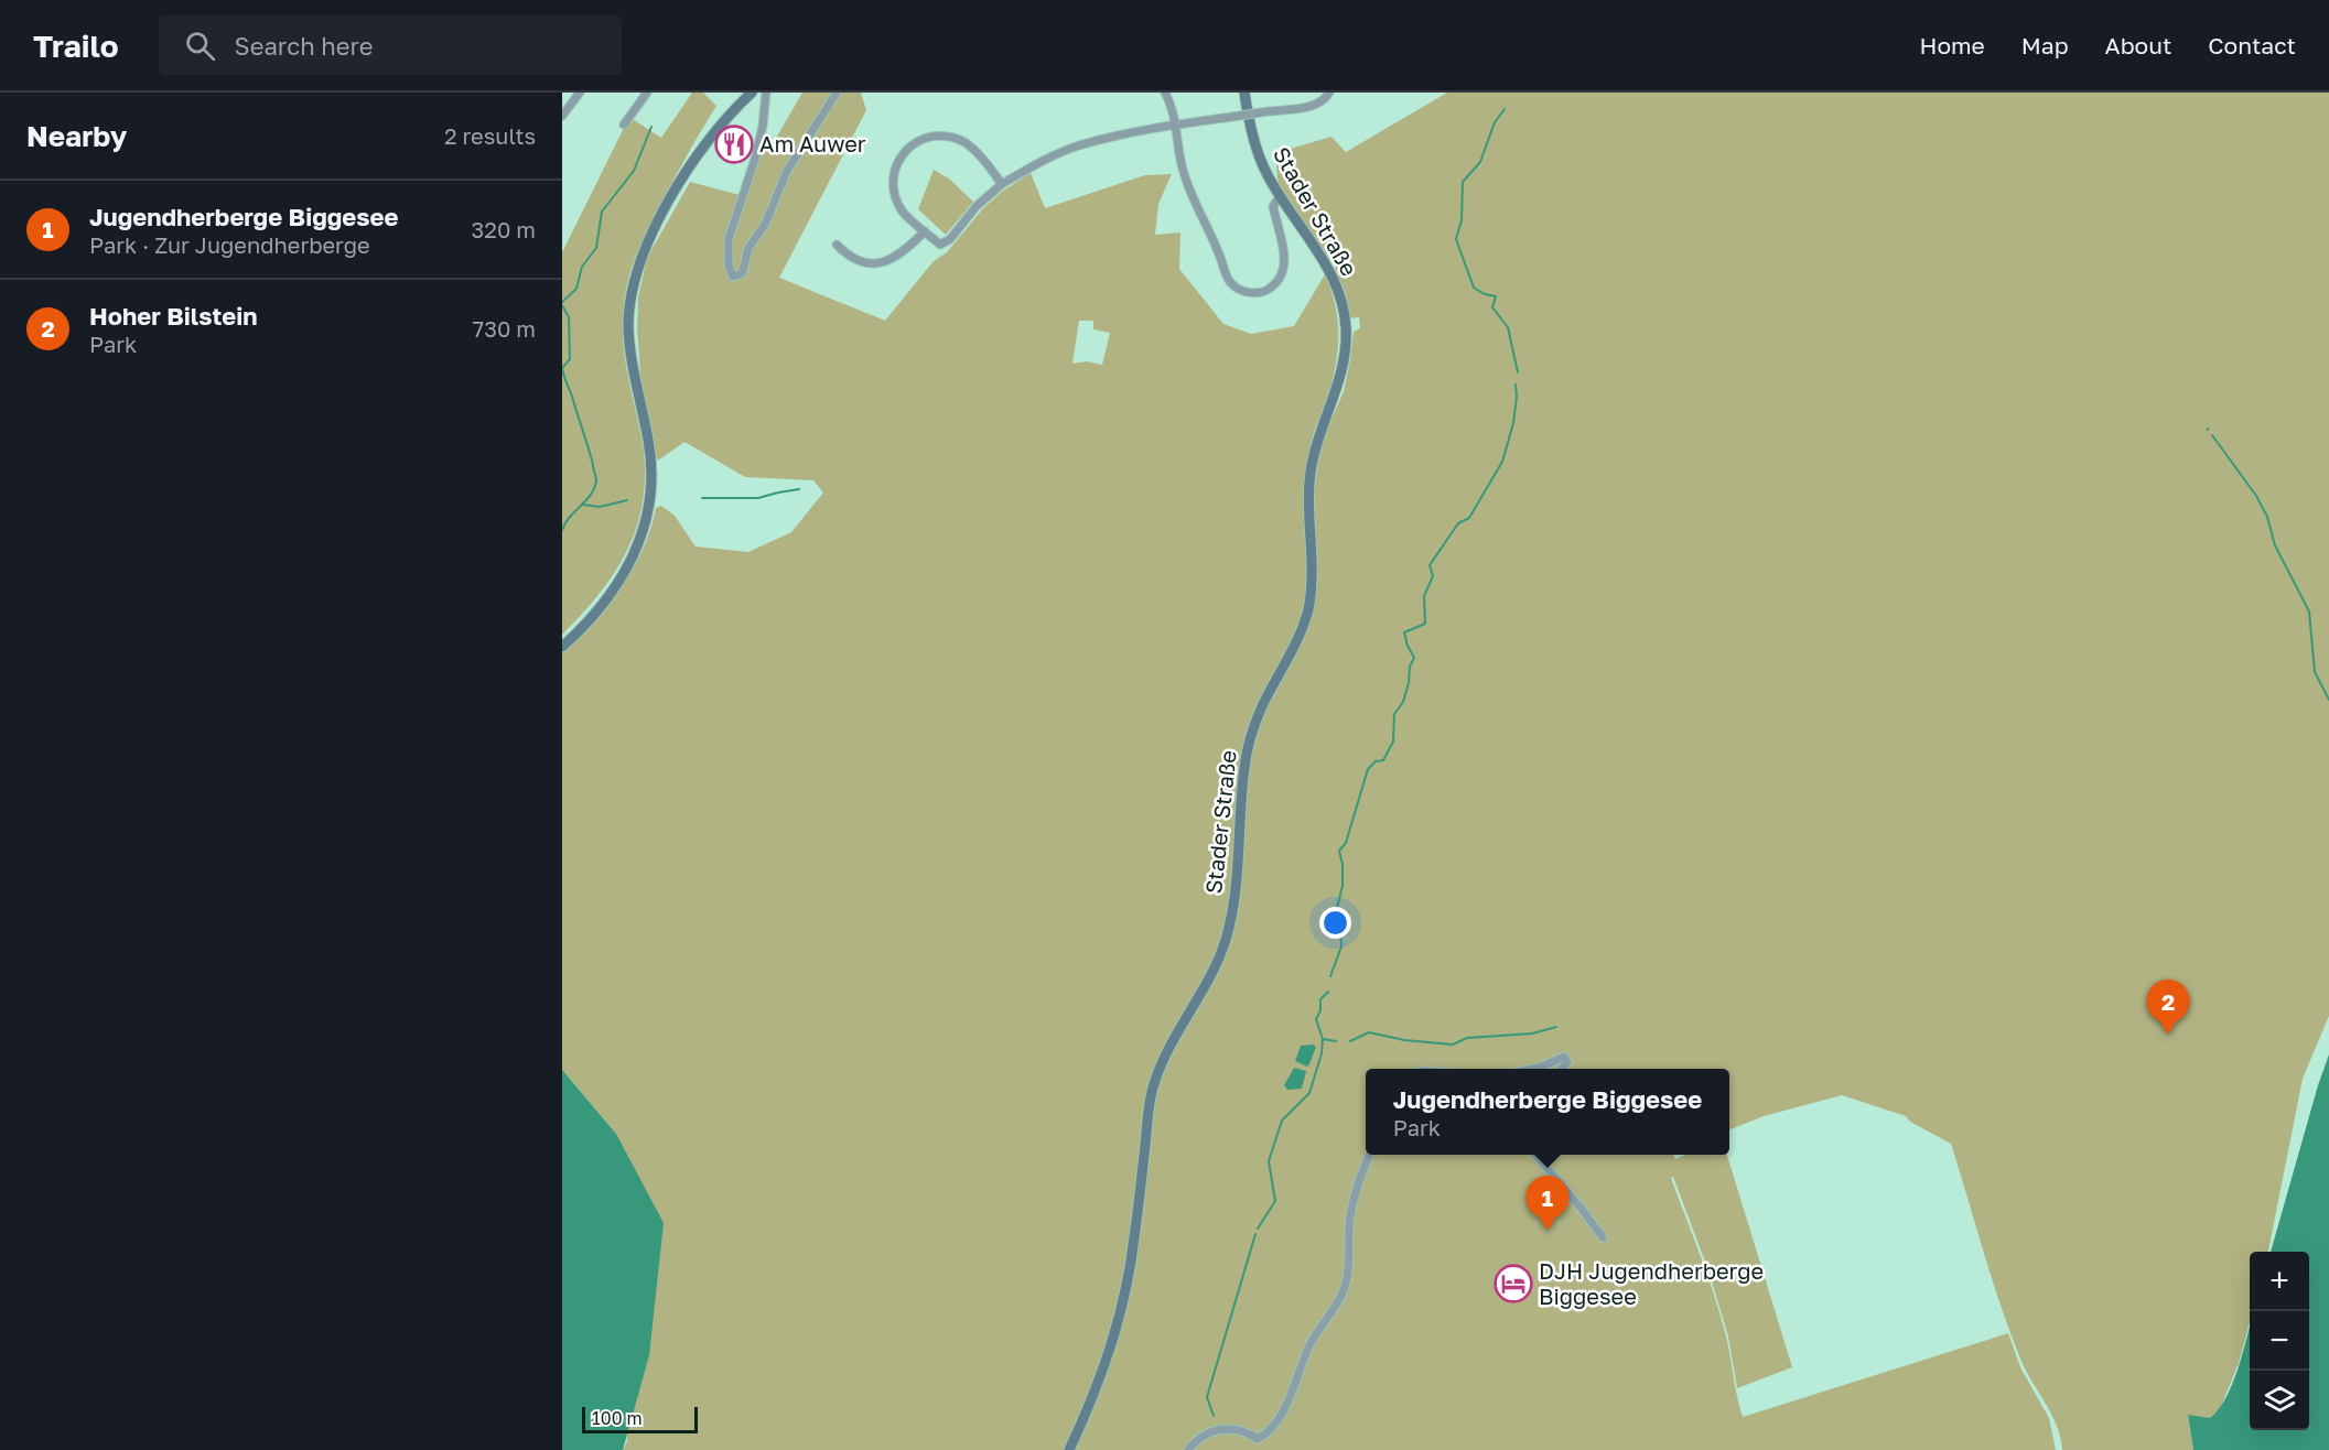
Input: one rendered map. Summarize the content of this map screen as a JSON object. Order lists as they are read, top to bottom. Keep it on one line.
{"streets":{"street":["Stader Straße"]},"places":{"restaurant":["Am Auwer"],"hotel":["DJH Jugendherberge Biggesee"]},"scale_bar":"100 m","page":{"header":"Trailo","search":"Search here","nav":["Home","Map","About","Contact"],"heading":["Nearby","2 results"],"list":[{"mark":"1","name":"Jugendherberge Biggesee","note":"Park · Zur Jugendherberge","value":"320 m"},{"mark":"2","name":"Hoher Bilstein","note":"Park","value":"730 m"}],"pins":["2","1"],"popup":["Jugendherberge Biggesee","Park"],"map_buttons":["+","−"],"scale":"100 m"}}
